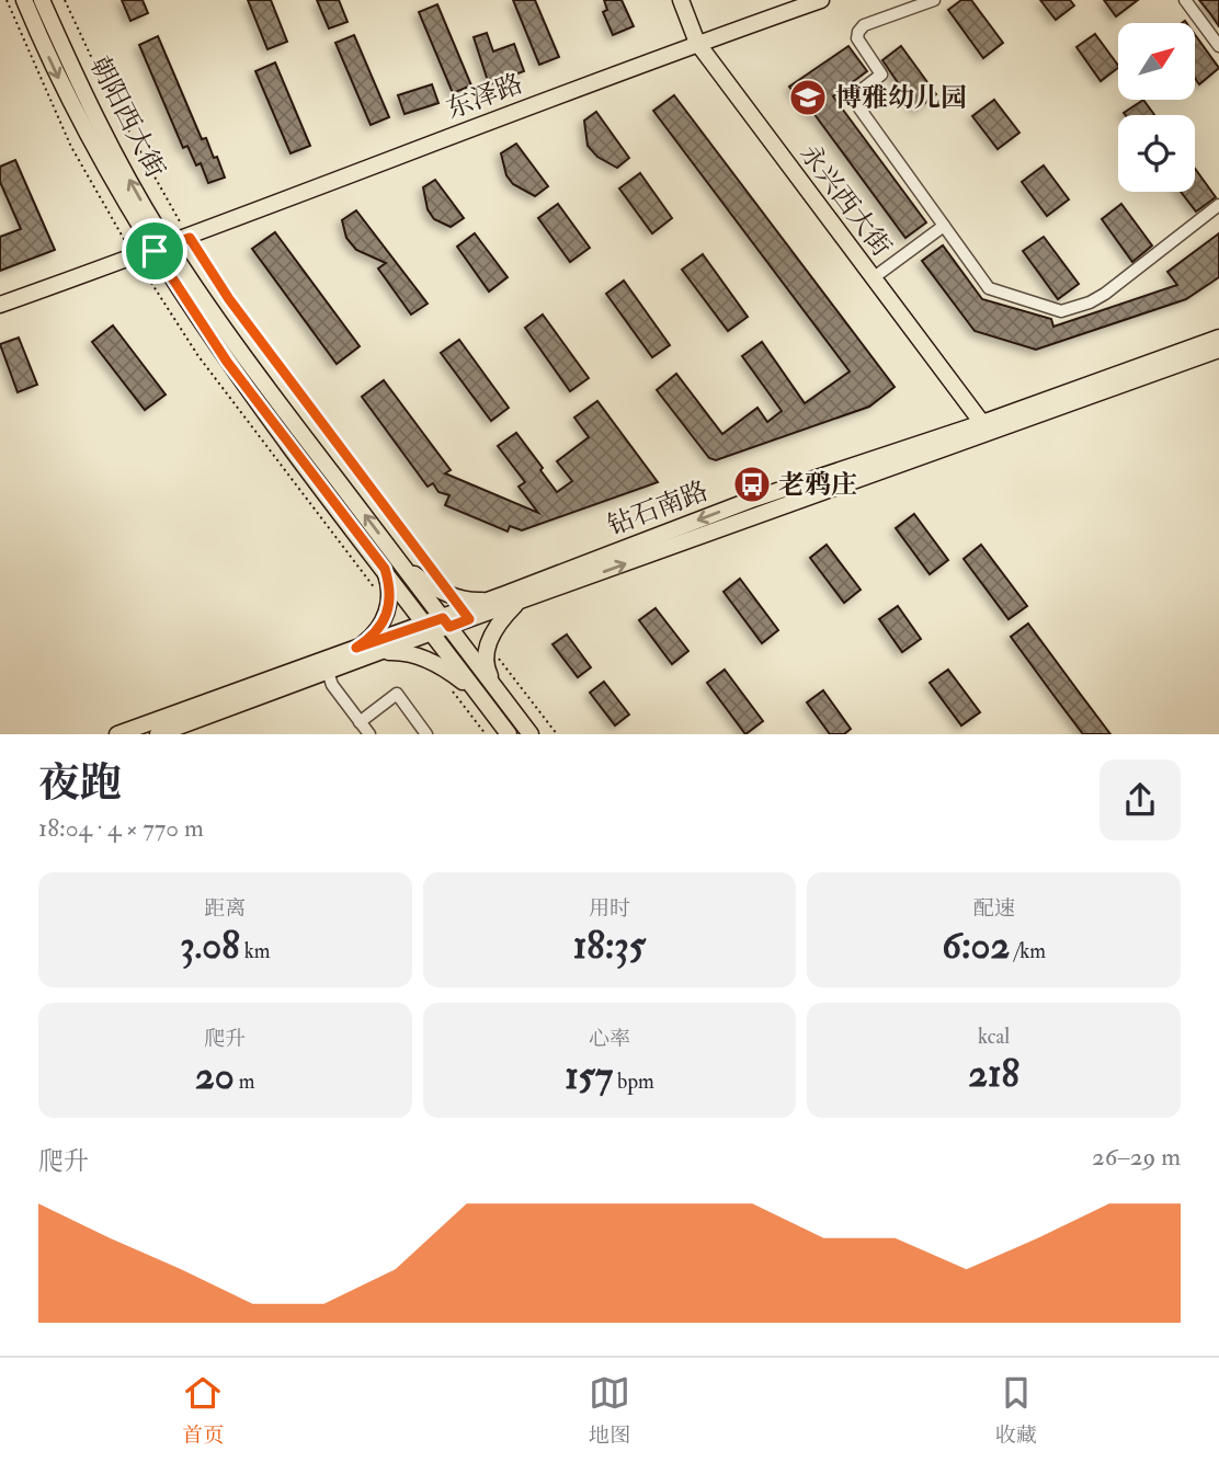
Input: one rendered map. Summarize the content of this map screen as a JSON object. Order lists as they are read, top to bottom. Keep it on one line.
{"streets":{"main road":["东泽路","朝阳西大街","永兴西大街","钻石南路"]},"crossings":[["东泽路","朝阳西大街"],["东泽路","永兴西大街"],["朝阳西大街","钻石南路"],["永兴西大街","钻石南路"]],"places":{"school or university":["博雅幼儿园"],"bus stop":["老鸦庄"]},"north":"top right","page":{"heading":["夜跑","18:04 · 4 × 770 m"],"stats":[["距离","3.08 km"],["用时","18:35"],["配速","6:02 /km"],["爬升","20 m"],["心率","157 bpm"],["kcal","218"]],"chart":["爬升","26–29 m"],"tabs":["首页","地图","收藏"]}}
